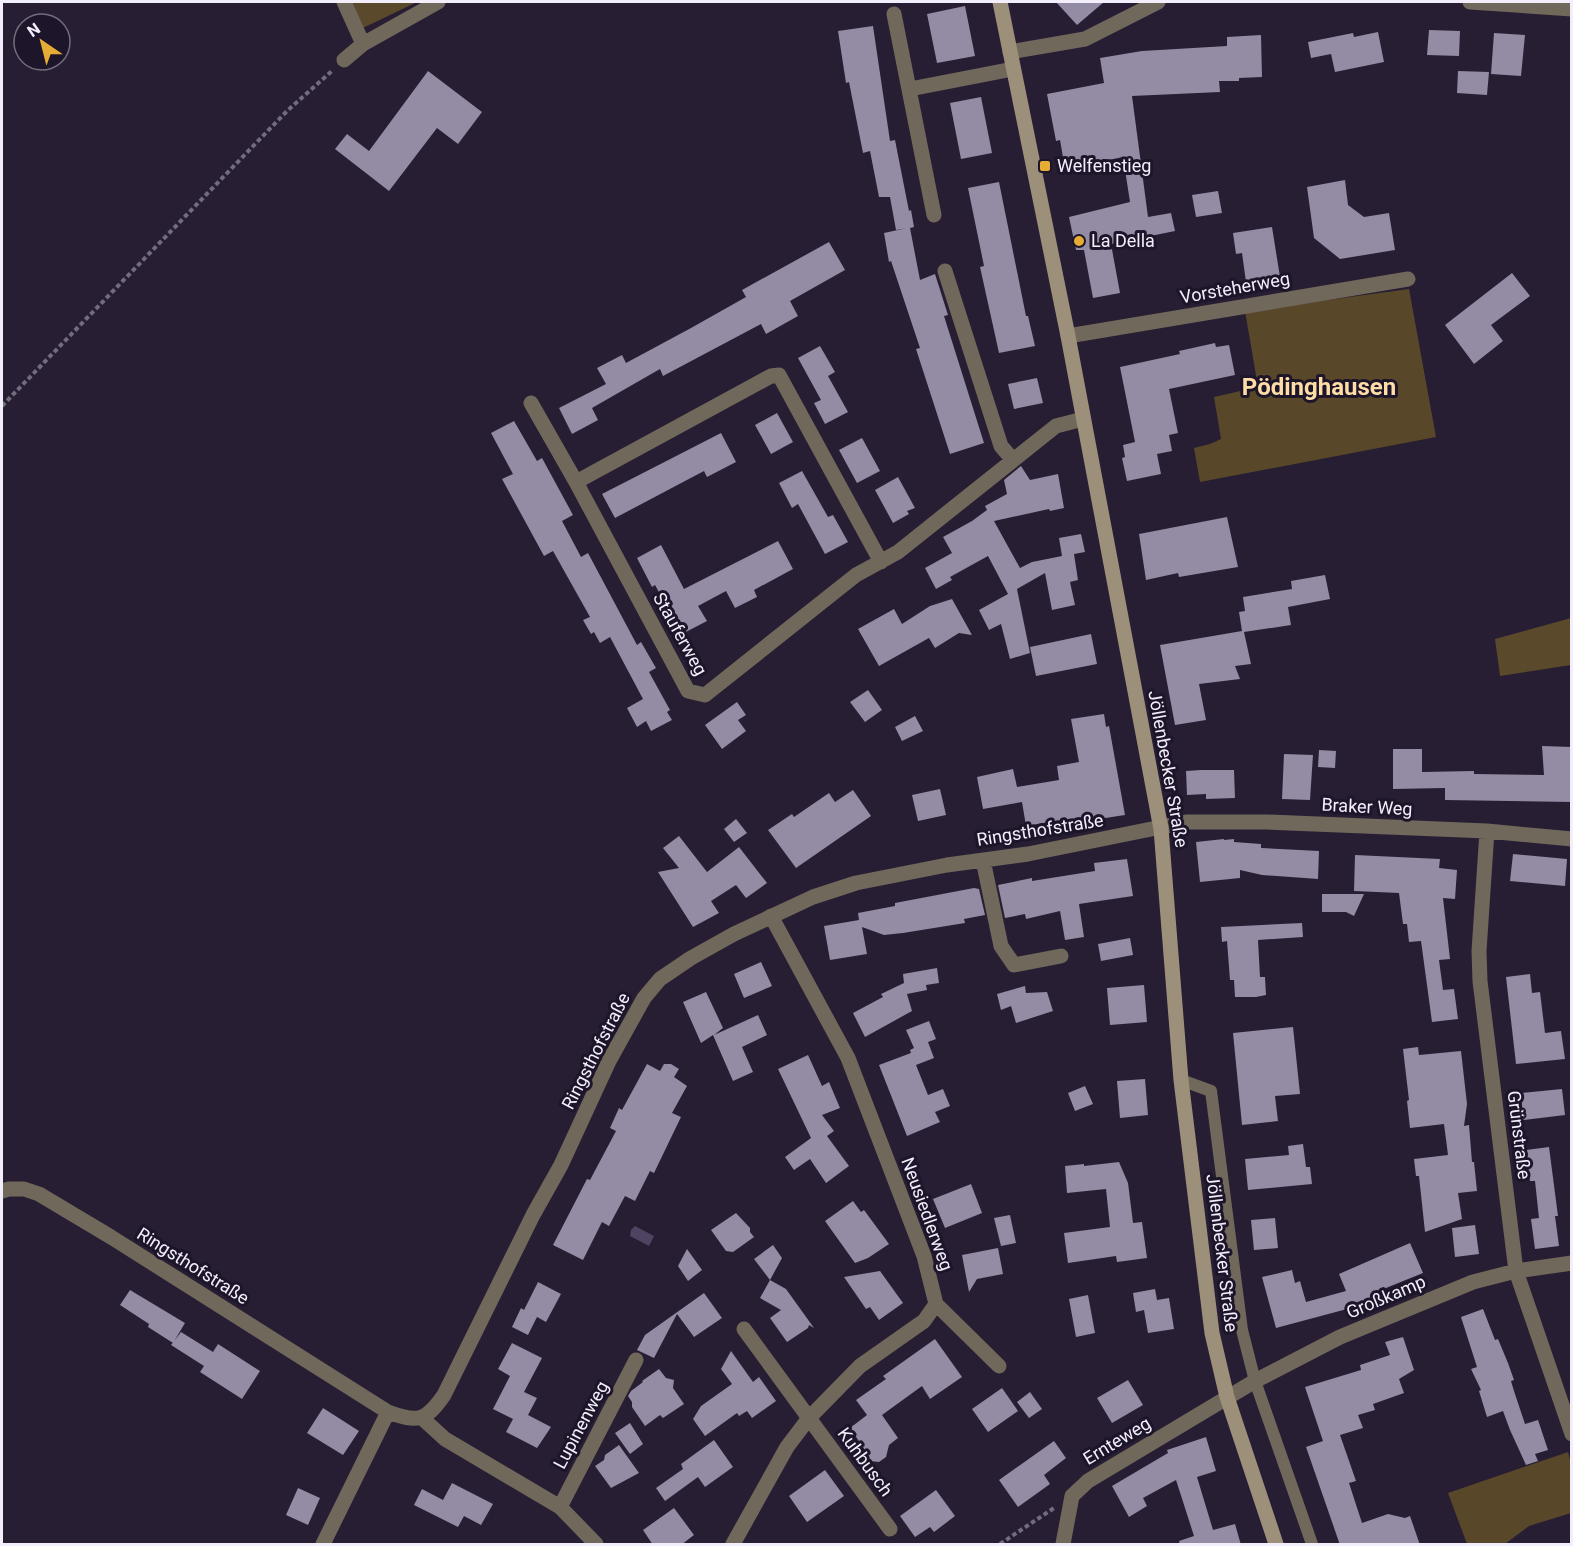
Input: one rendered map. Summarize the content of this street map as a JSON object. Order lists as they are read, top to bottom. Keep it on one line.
{"streets":{"main road":["Jöllenbecker Straße"],"street":["Vorsteherweg","Stauferweg","Braker Weg","Ringsthofstraße","Grünstraße","Neusiedlerweg","Großkamp","Lupinenweg","Ernteweg","Kuhbusch"]},"crossings":[["Vorsteherweg","Jöllenbecker Straße"],["Stauferweg","Jöllenbecker Straße"],["Jöllenbecker Straße","Braker Weg"],["Jöllenbecker Straße","Ringsthofstraße"],["Jöllenbecker Straße","Großkamp"],["Jöllenbecker Straße","Ernteweg"],["Braker Weg","Ringsthofstraße"],["Braker Weg","Grünstraße"],["Ringsthofstraße","Neusiedlerweg"],["Grünstraße","Großkamp"],["Großkamp","Ernteweg"]],"districts":["Pödinghausen"],"places":{"transit":["Welfenstieg"],"other":["La Della"]},"north":"top left"}
